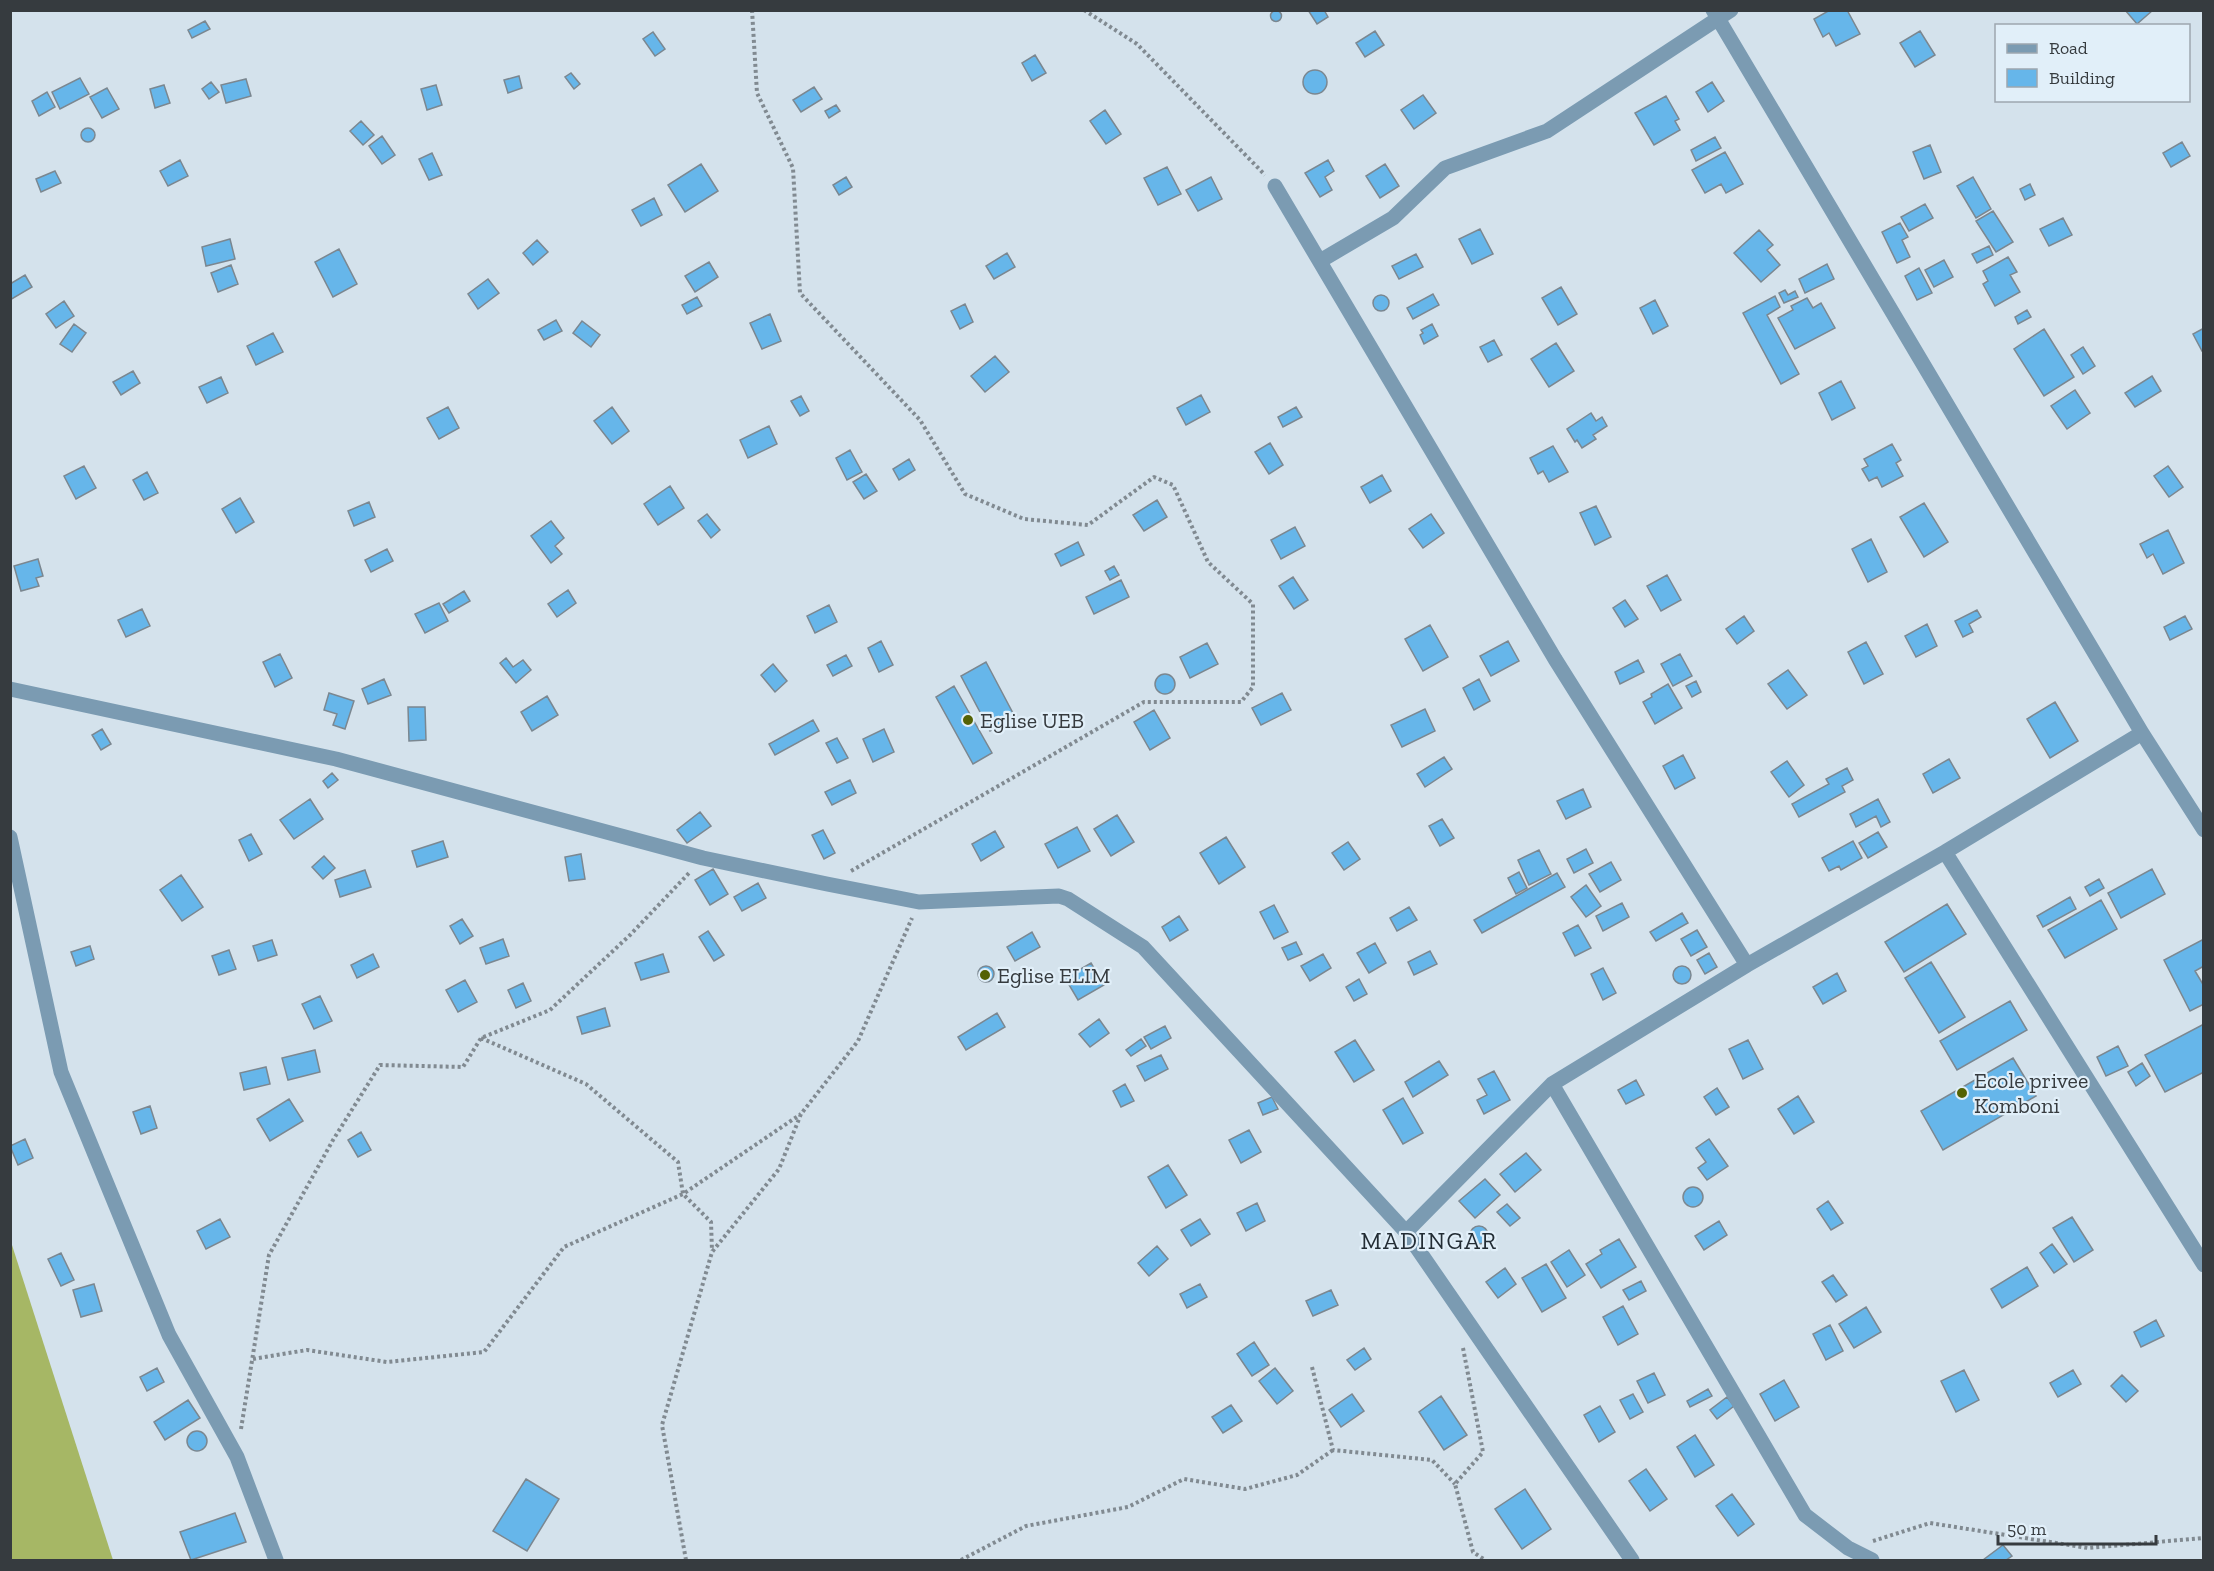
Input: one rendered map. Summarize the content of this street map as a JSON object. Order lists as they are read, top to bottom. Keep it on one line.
{"districts":["MADINGAR"],"places":["Eglise UEB","Eglise ELIM","Ecole privee Komboni"],"legend":["Road","Building"],"scale_bar":"50 m"}
